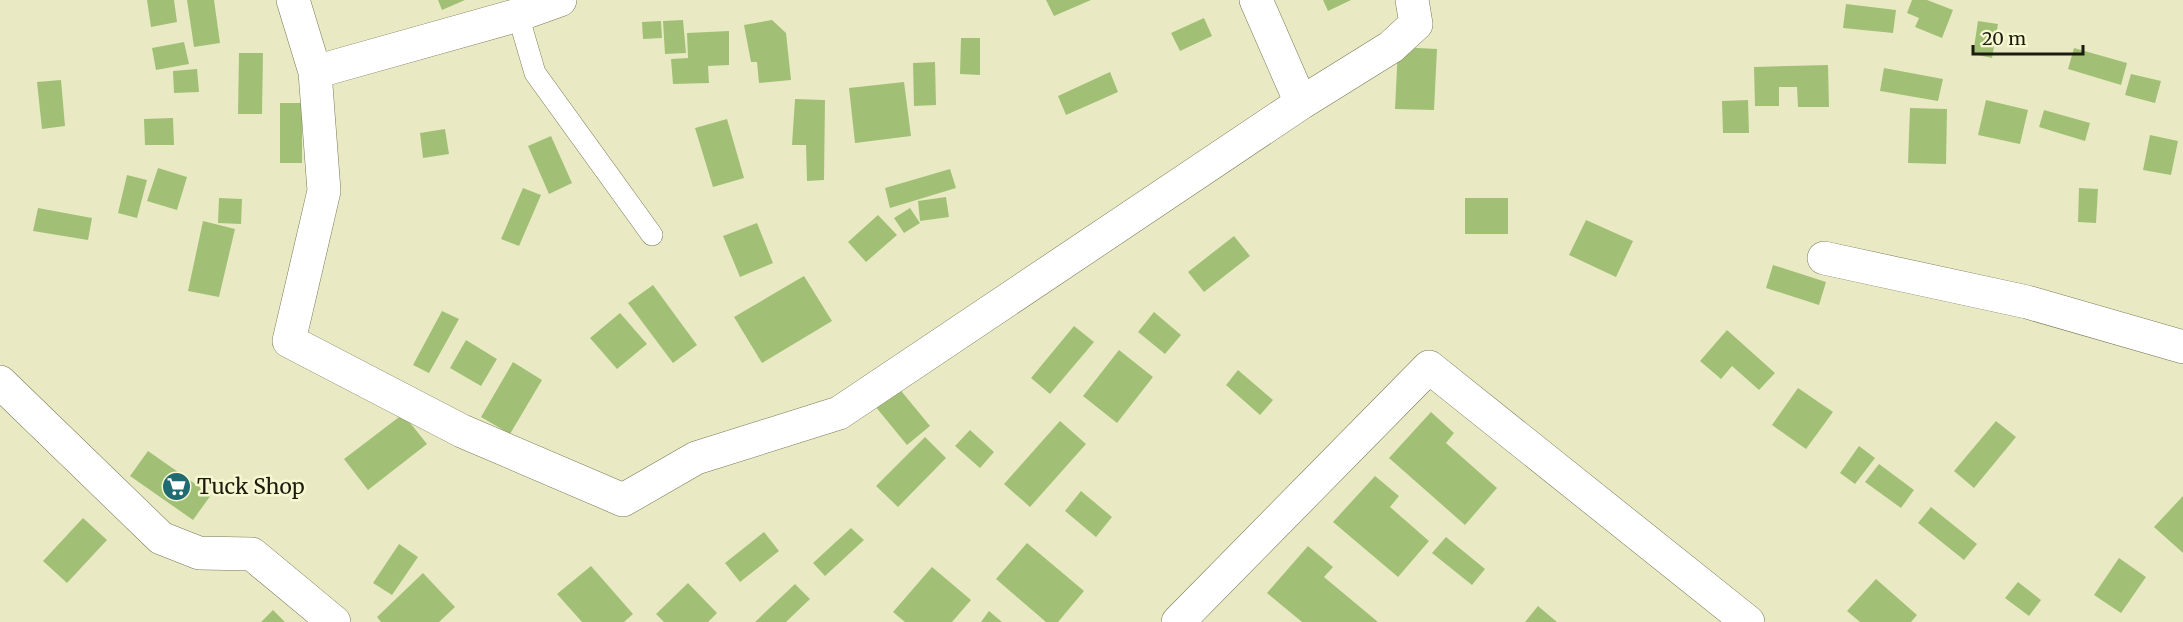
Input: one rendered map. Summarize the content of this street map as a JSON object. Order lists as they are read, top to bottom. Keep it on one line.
{"places":{"supermarket":["Tuck Shop"]},"scale_bar":"20 m"}
